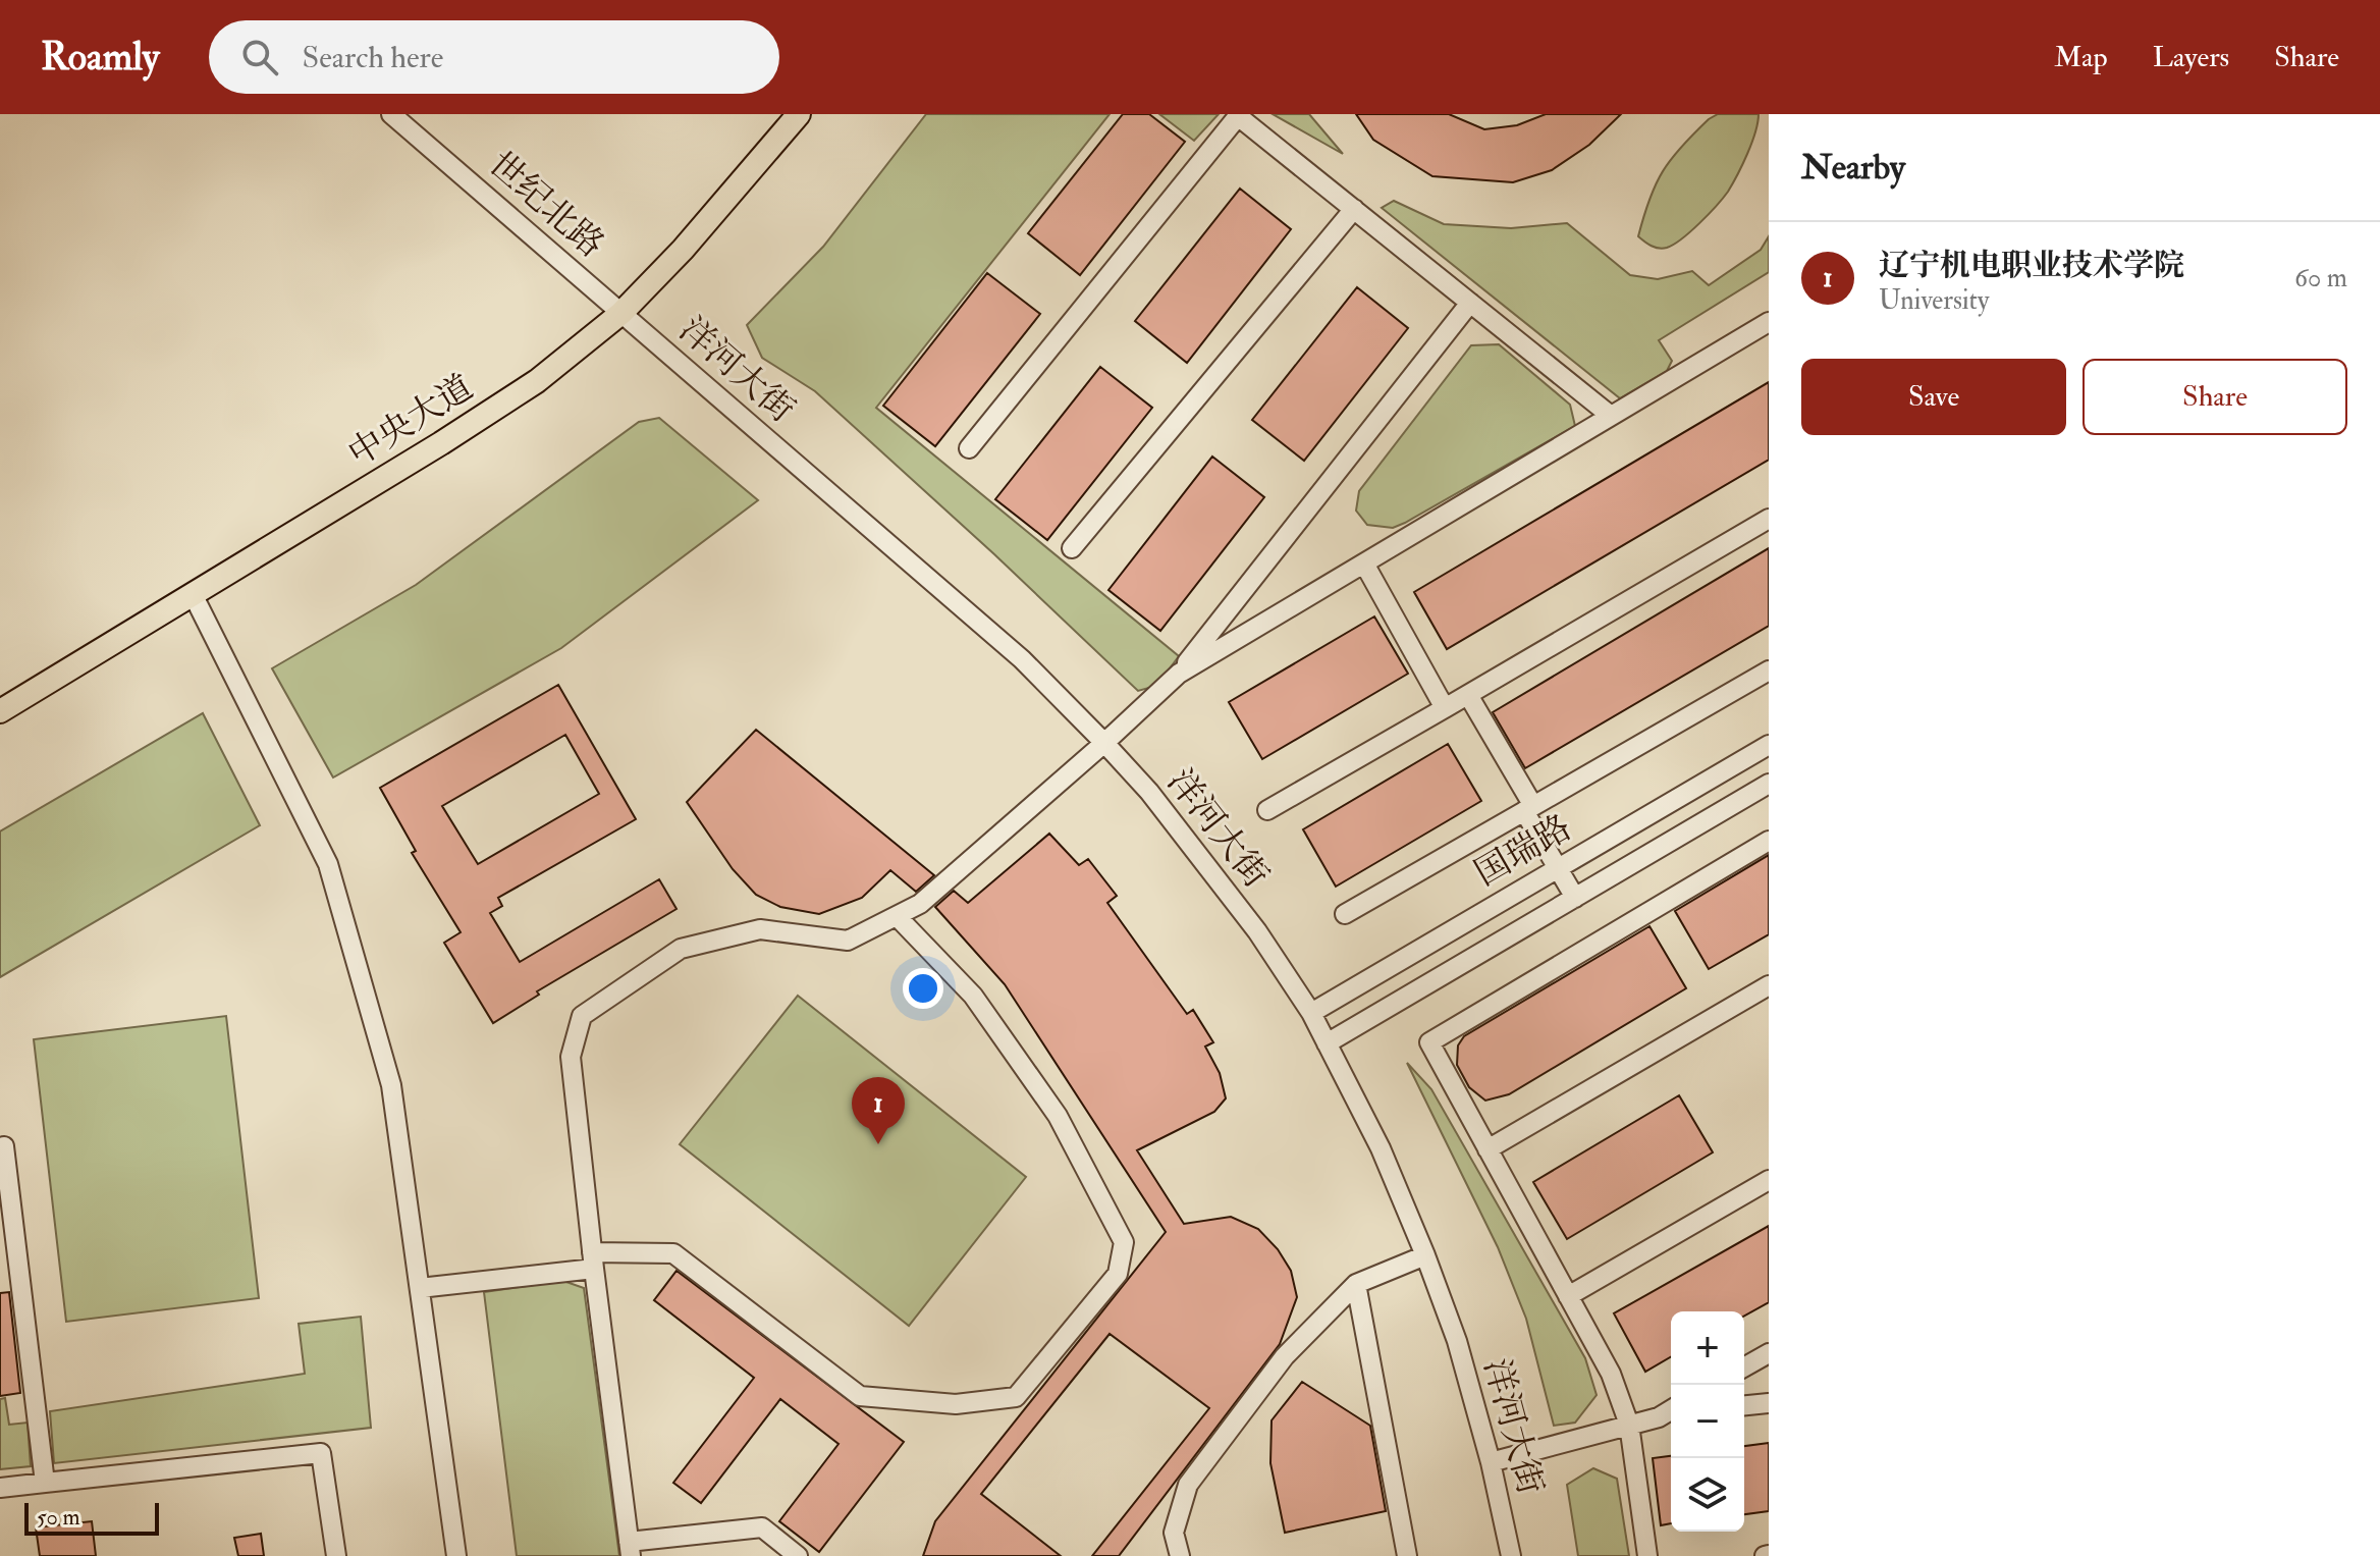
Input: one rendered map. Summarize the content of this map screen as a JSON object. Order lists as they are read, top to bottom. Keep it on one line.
{"streets":{"main road":["中央大道"],"street":["世纪北路","洋河大街","国瑞路"]},"crossings":[["世纪北路","洋河大街"],["世纪北路","中央大道"],["洋河大街","中央大道"],["洋河大街","国瑞路"]],"scale_bar":"50 m","page":{"header":"Roamly","search":"Search here","nav":["Map","Layers","Share"],"heading":"Nearby","list":[{"mark":"1","name":"辽宁机电职业技术学院","note":"University","value":"60 m"}],"buttons":["Save","Share"],"pins":"1","map_buttons":["+","−"],"scale":"50 m"}}
